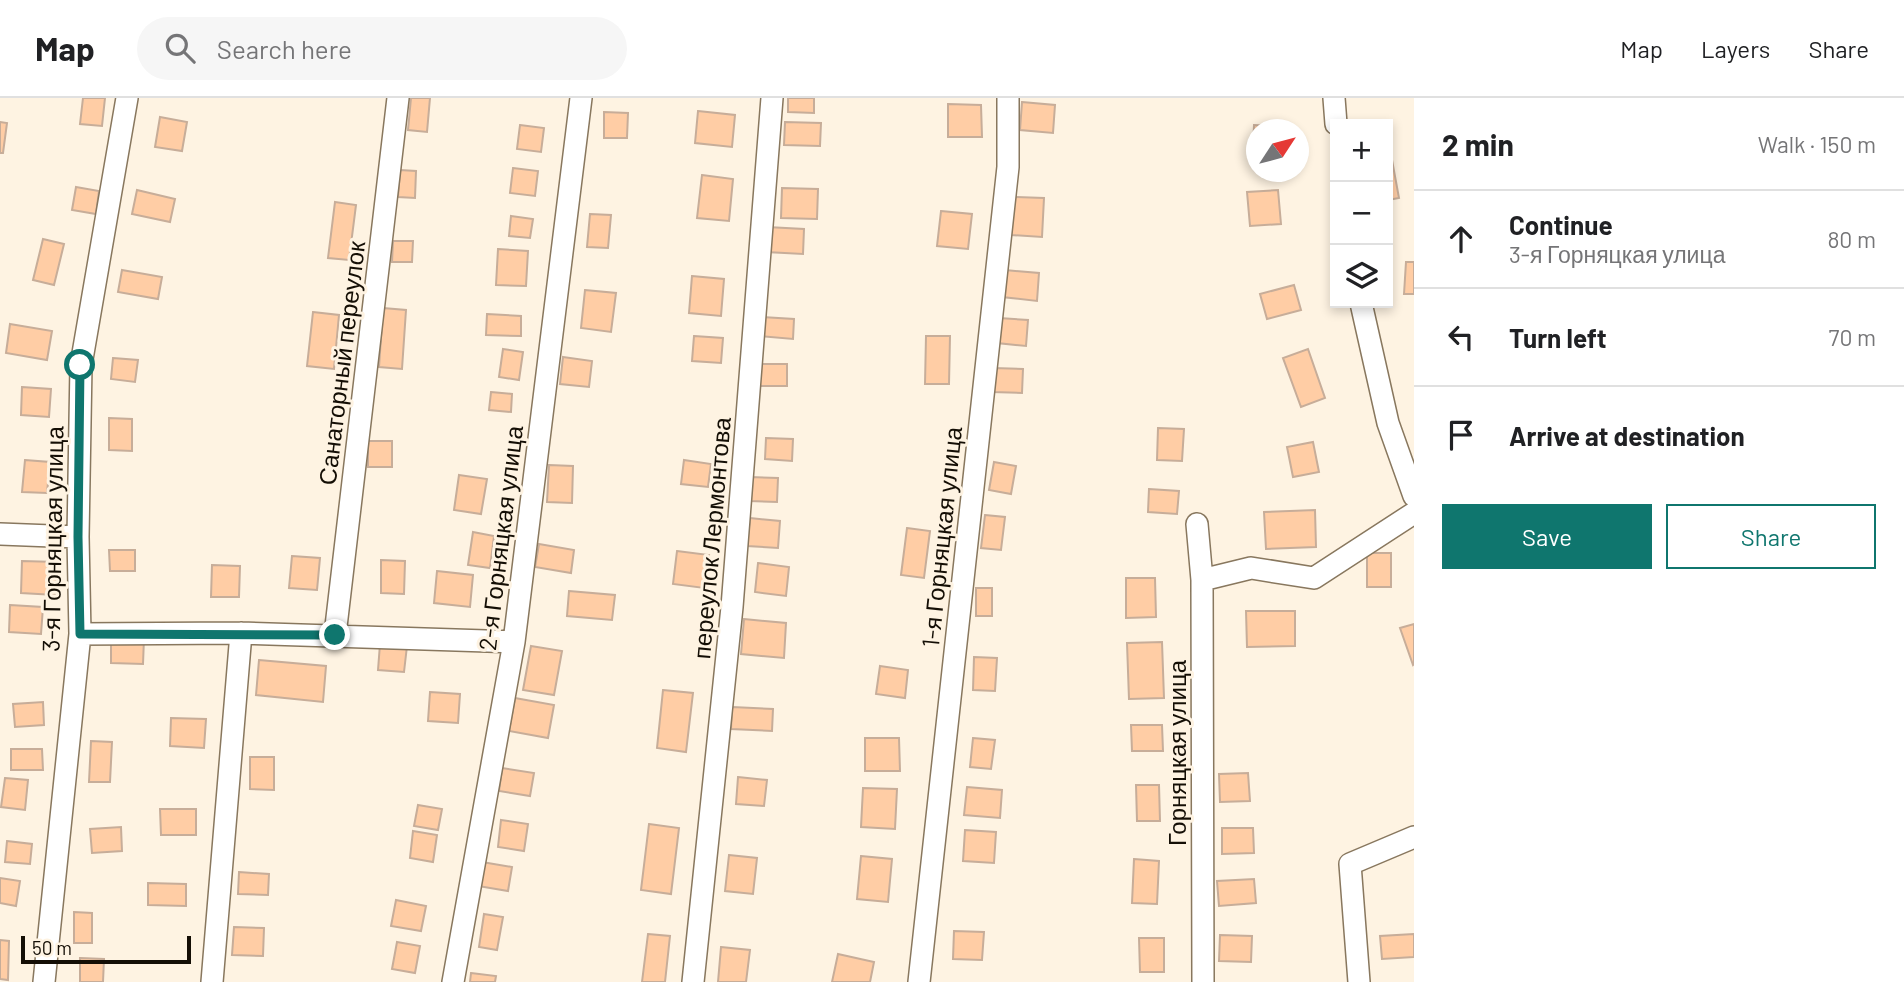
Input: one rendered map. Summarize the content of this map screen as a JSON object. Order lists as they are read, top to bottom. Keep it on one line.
{"streets":{"street":["Санаторный переулок","1-я Горняцкая улица","2-я Горняцкая улица","переулок Лермонтова","3-я Горняцкая улица","Горняцкая улица"]},"scale_bar":"50 m","north":"top right","page":{"header":"Map","search":"Search here","nav":["Map","Layers","Share"],"heading":["2 min","Walk · 150 m"],"map_buttons":["+","−"],"list":[["Continue","3-я Горняцкая улица","80 m"],["Turn left","70 m"],"Arrive at destination"],"buttons":["Save","Share"],"scale":"50 m"}}
